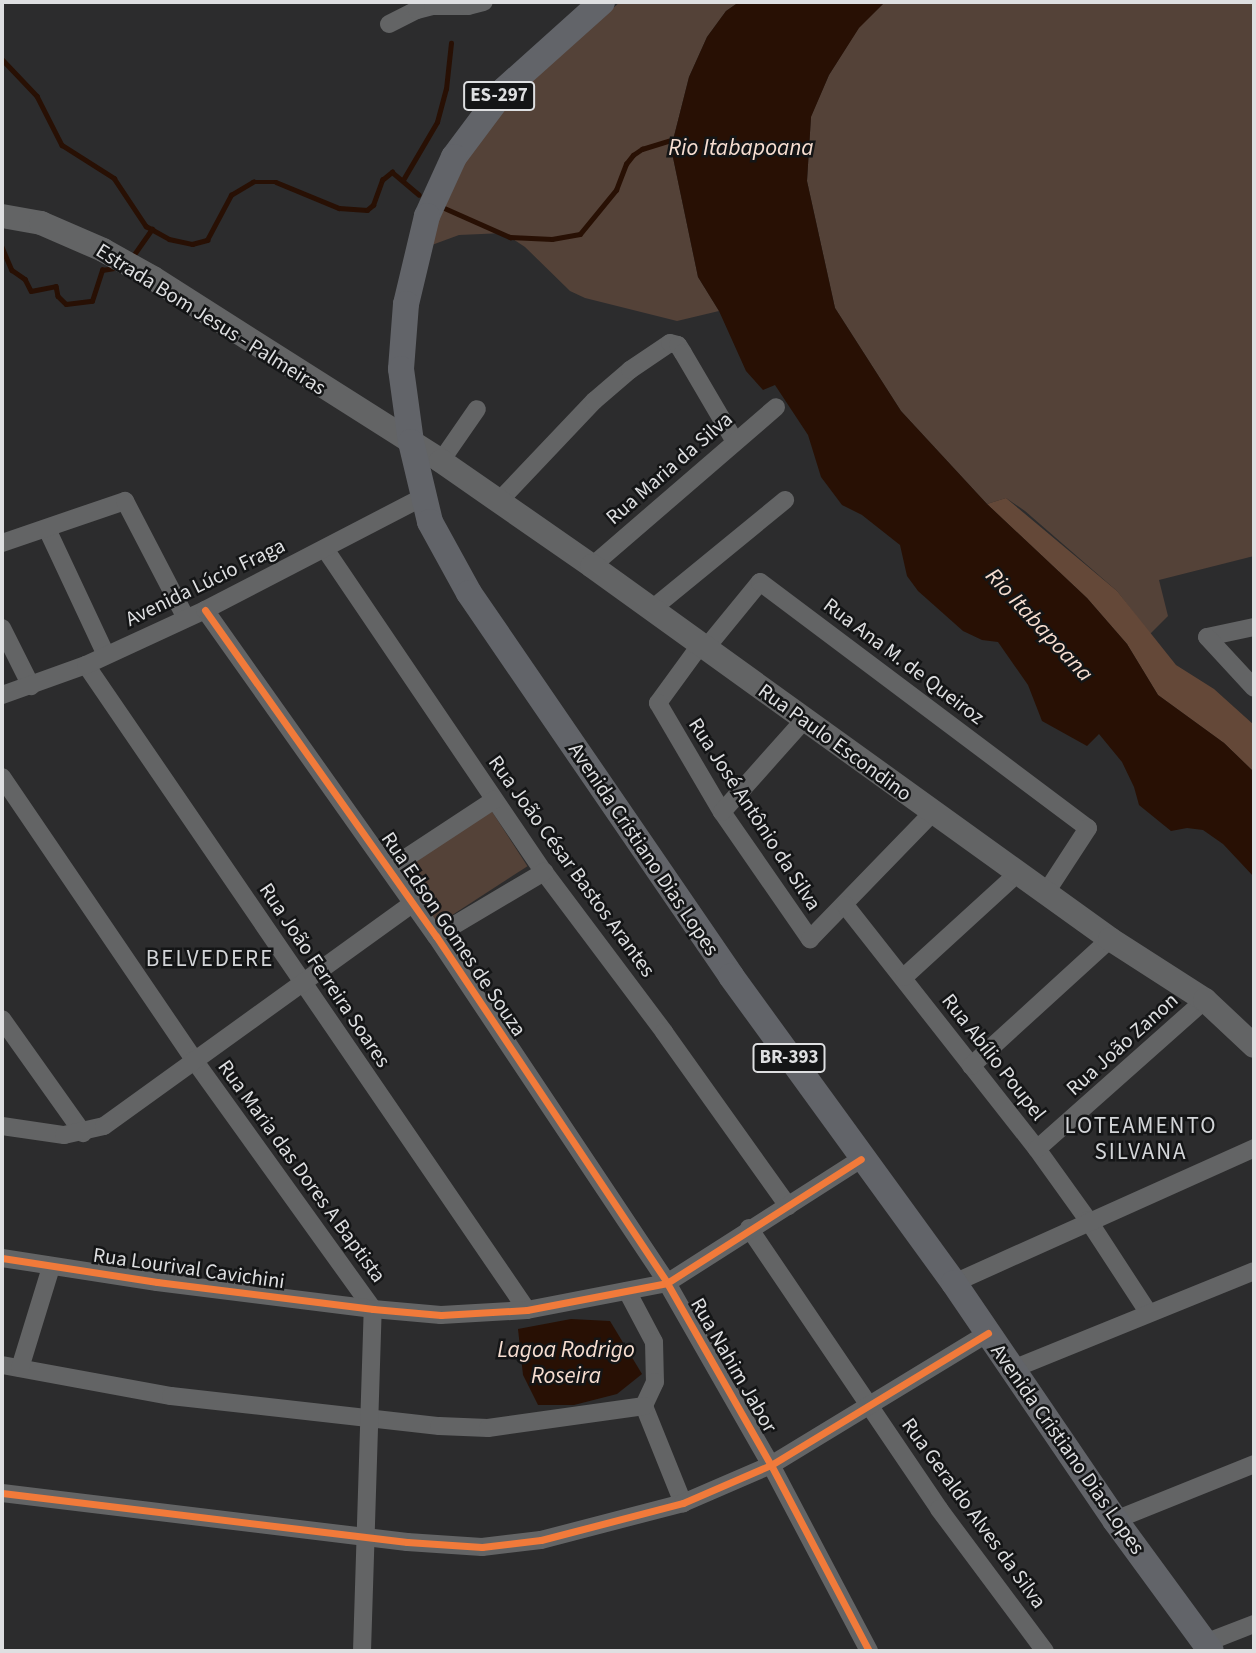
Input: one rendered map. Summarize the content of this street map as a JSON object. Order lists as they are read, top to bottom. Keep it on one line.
{"streets":{"main road":["ES-297","Estrada Bom Jesus - Palmeiras","Rua Paulo Escondino","Avenida Cristiano Dias Lopes","BR-393"],"street":["Rua Maria da Silva","Avenida Lúcio Fraga","Rua Ana M. de Queiroz","Rua José Antônio da Silva","Rua João César Bastos Arantes","Rua Edson Gomes de Souza","Rua João Ferreira Soares","Rua João Zanon","Rua Abílio Poupel","Rua Maria das Dores A Baptista","Rua Lourival Cavichini","Rua Nahim Jabor","Rua Geraldo Alves da Silva"]},"crossings":[["Estrada Bom Jesus - Palmeiras","Rua Paulo Escondino"],["Estrada Bom Jesus - Palmeiras","Avenida Cristiano Dias Lopes"],["Rua Maria da Silva","Rua Paulo Escondino"],["Avenida Lúcio Fraga","Avenida Cristiano Dias Lopes"],["Avenida Lúcio Fraga","Rua João César Bastos Arantes"],["Avenida Lúcio Fraga","Rua Edson Gomes de Souza"],["Avenida Lúcio Fraga","Rua João Ferreira Soares"],["Rua Ana M. de Queiroz","Rua Paulo Escondino"],["Rua Ana M. de Queiroz","Rua José Antônio da Silva"],["Rua Paulo Escondino","Rua José Antônio da Silva"],["Rua Paulo Escondino","Avenida Cristiano Dias Lopes"],["Rua Paulo Escondino","Rua João Zanon"],["Rua José Antônio da Silva","Rua Abílio Poupel"],["Rua Edson Gomes de Souza","Rua Lourival Cavichini"],["Rua Edson Gomes de Souza","Rua Nahim Jabor"],["Rua João Ferreira Soares","Rua Lourival Cavichini"],["Rua João Zanon","Rua Abílio Poupel"],["Rua Maria das Dores A Baptista","Rua Lourival Cavichini"],["Rua Lourival Cavichini","Rua Nahim Jabor"]],"districts":["BELVEDERE","LOTEAMENTO SILVANA"],"water":["Rio Itabapoana","Lagoa Rodrigo Roseira"]}
